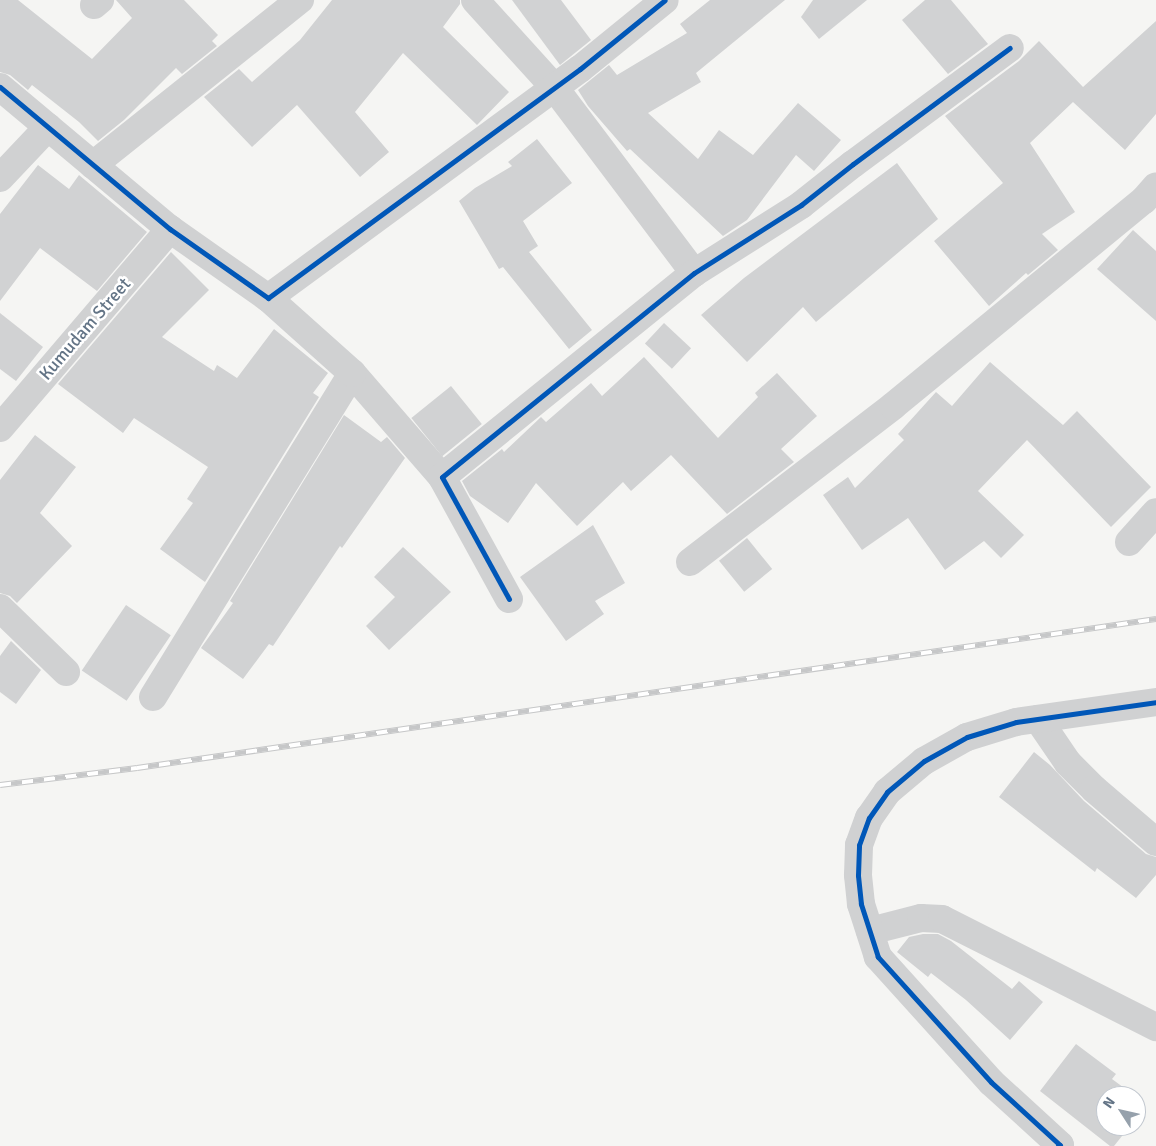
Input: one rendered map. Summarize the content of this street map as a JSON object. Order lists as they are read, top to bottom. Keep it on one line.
{"streets":{"street":["Kumudam Street"]},"north":"top left"}
